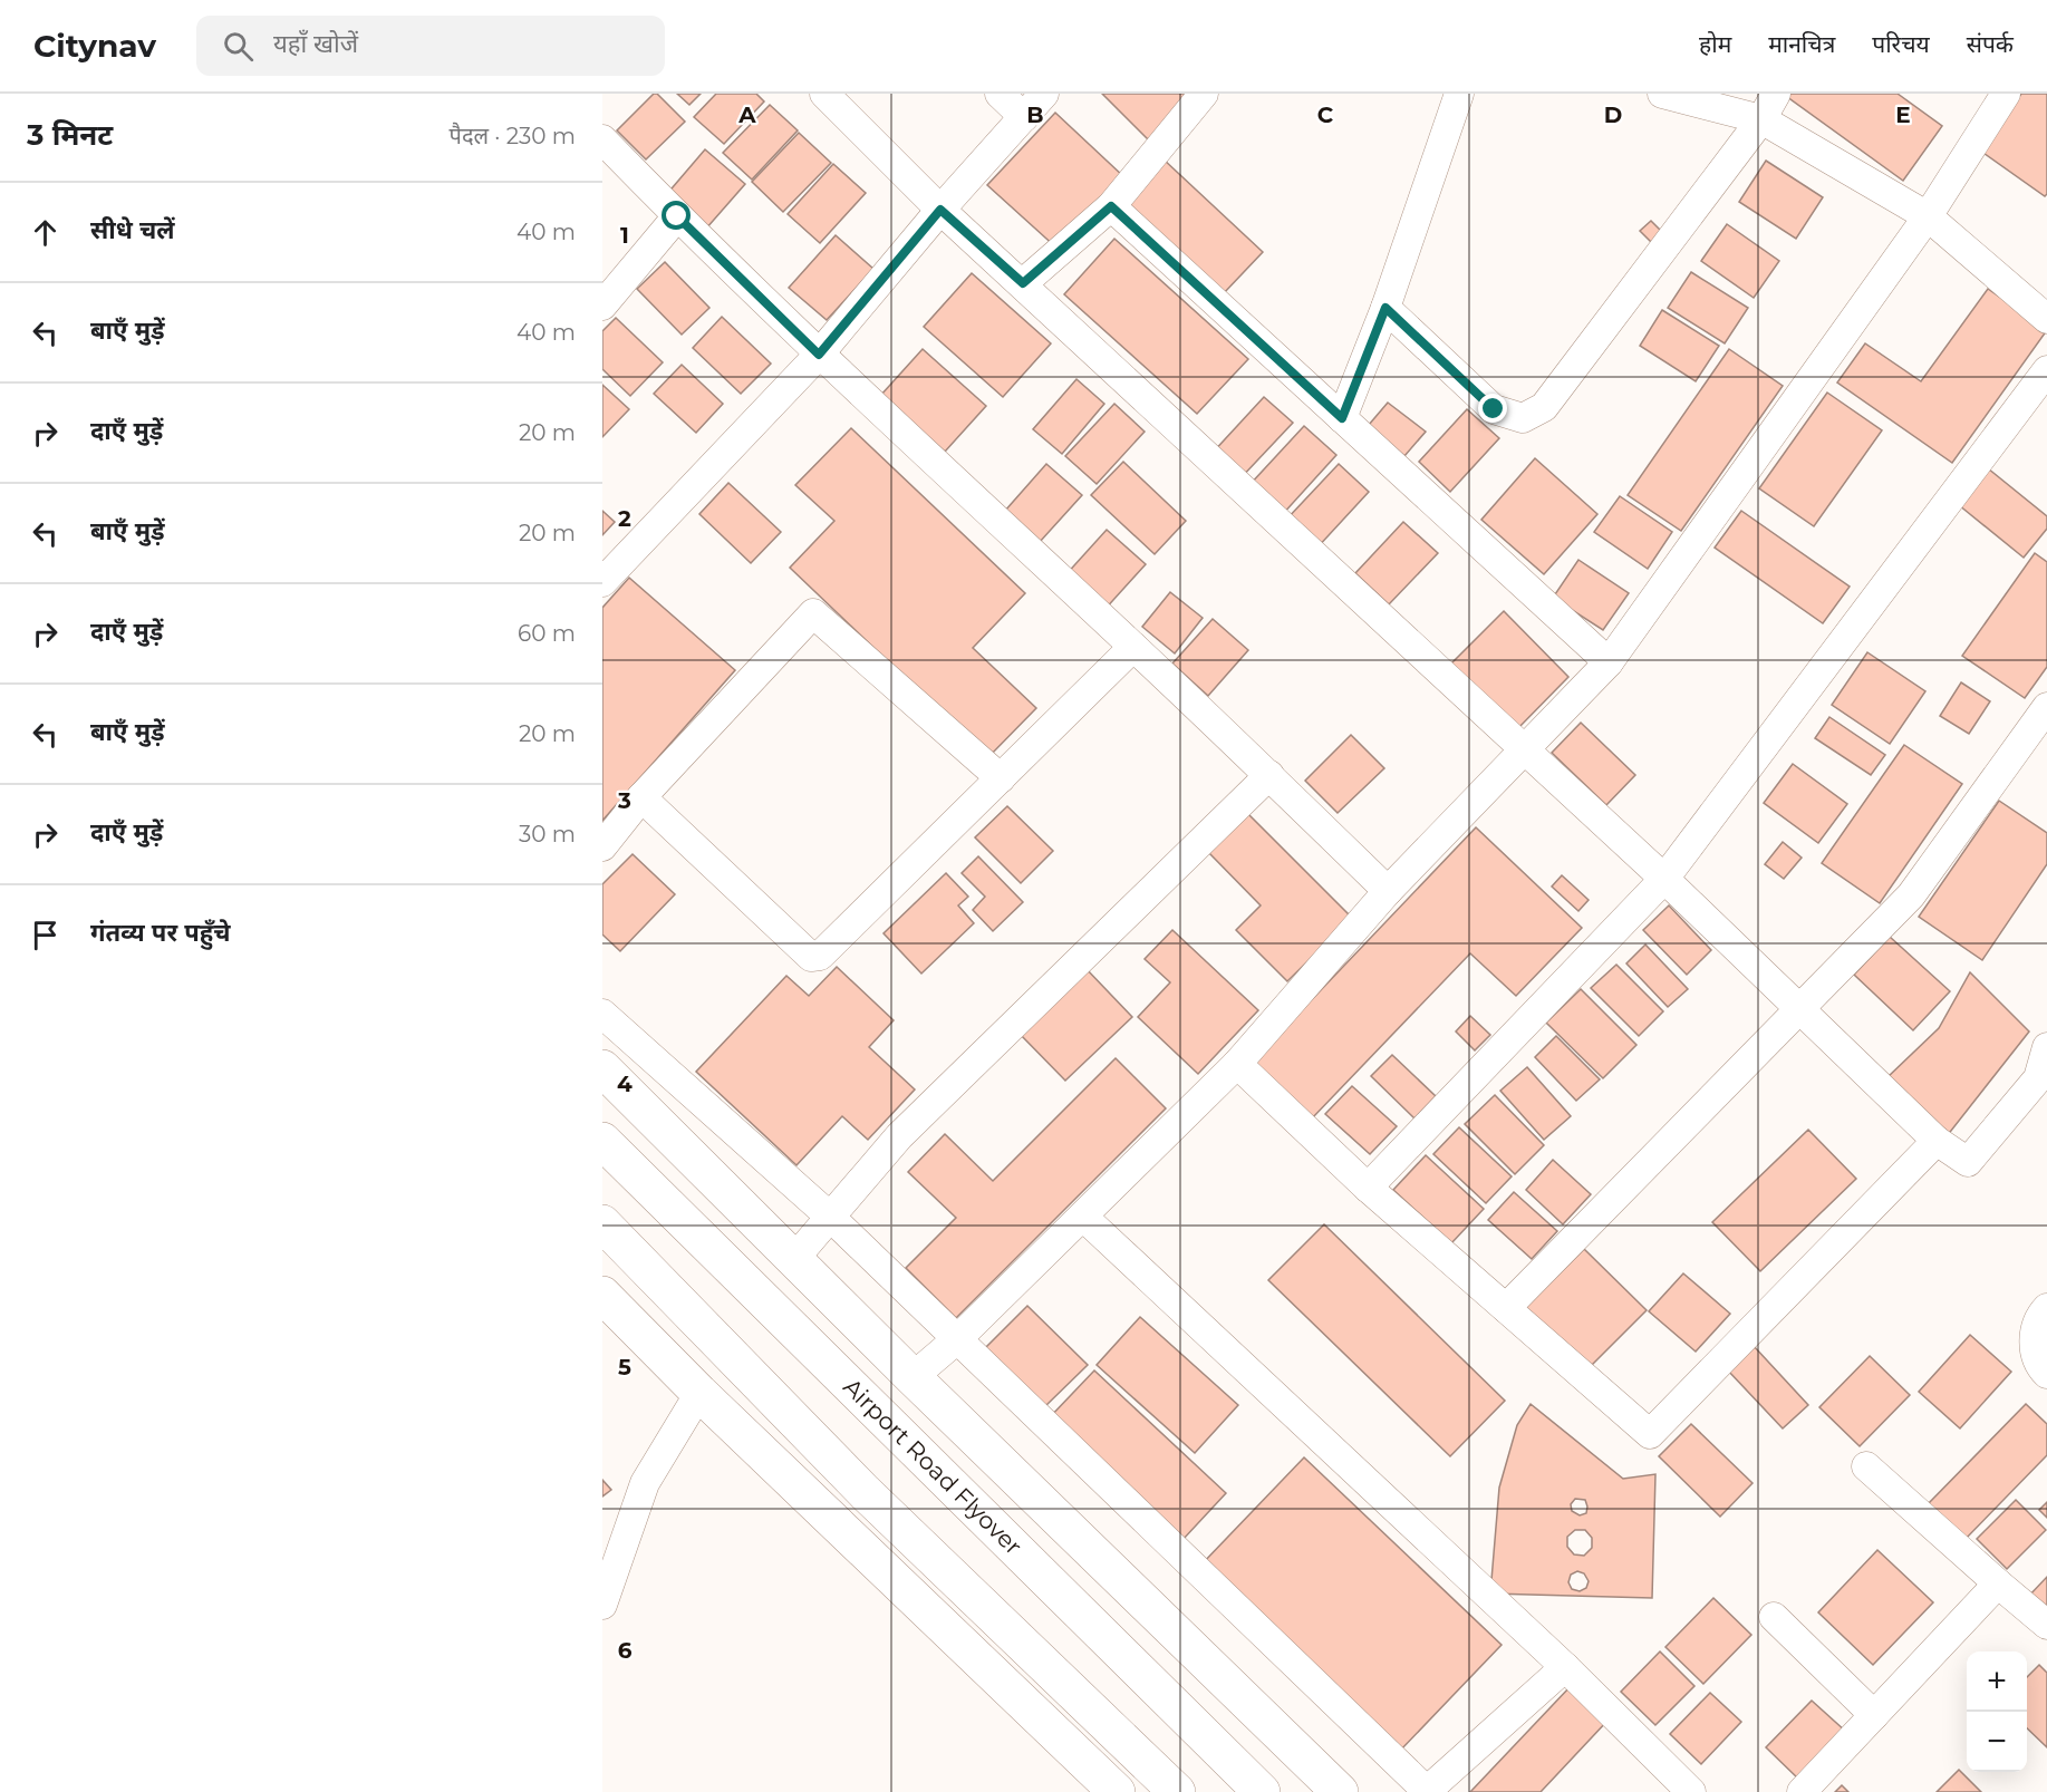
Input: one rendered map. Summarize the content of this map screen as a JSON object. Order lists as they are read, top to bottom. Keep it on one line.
{"streets":{"street":["Airport Road Flyover"]},"page":{"header":"Citynav","search":"यहाँ खोजें","nav":["होम","मानचित्र","परिचय","संपर्क"],"heading":["3 मिनट","पैदल · 230 m"],"list":[["सीधे चलें","40 m"],["बाएँ मुड़ें","40 m"],["दाएँ मुड़ें","20 m"],["बाएँ मुड़ें","20 m"],["दाएँ मुड़ें","60 m"],["बाएँ मुड़ें","20 m"],["दाएँ मुड़ें","30 m"],"गंतव्य पर पहुँचे"],"map_buttons":["+","−"]},"grid":{"columns":["A","B","C","D","E"],"rows":["1","2","3","4","5","6"]}}
